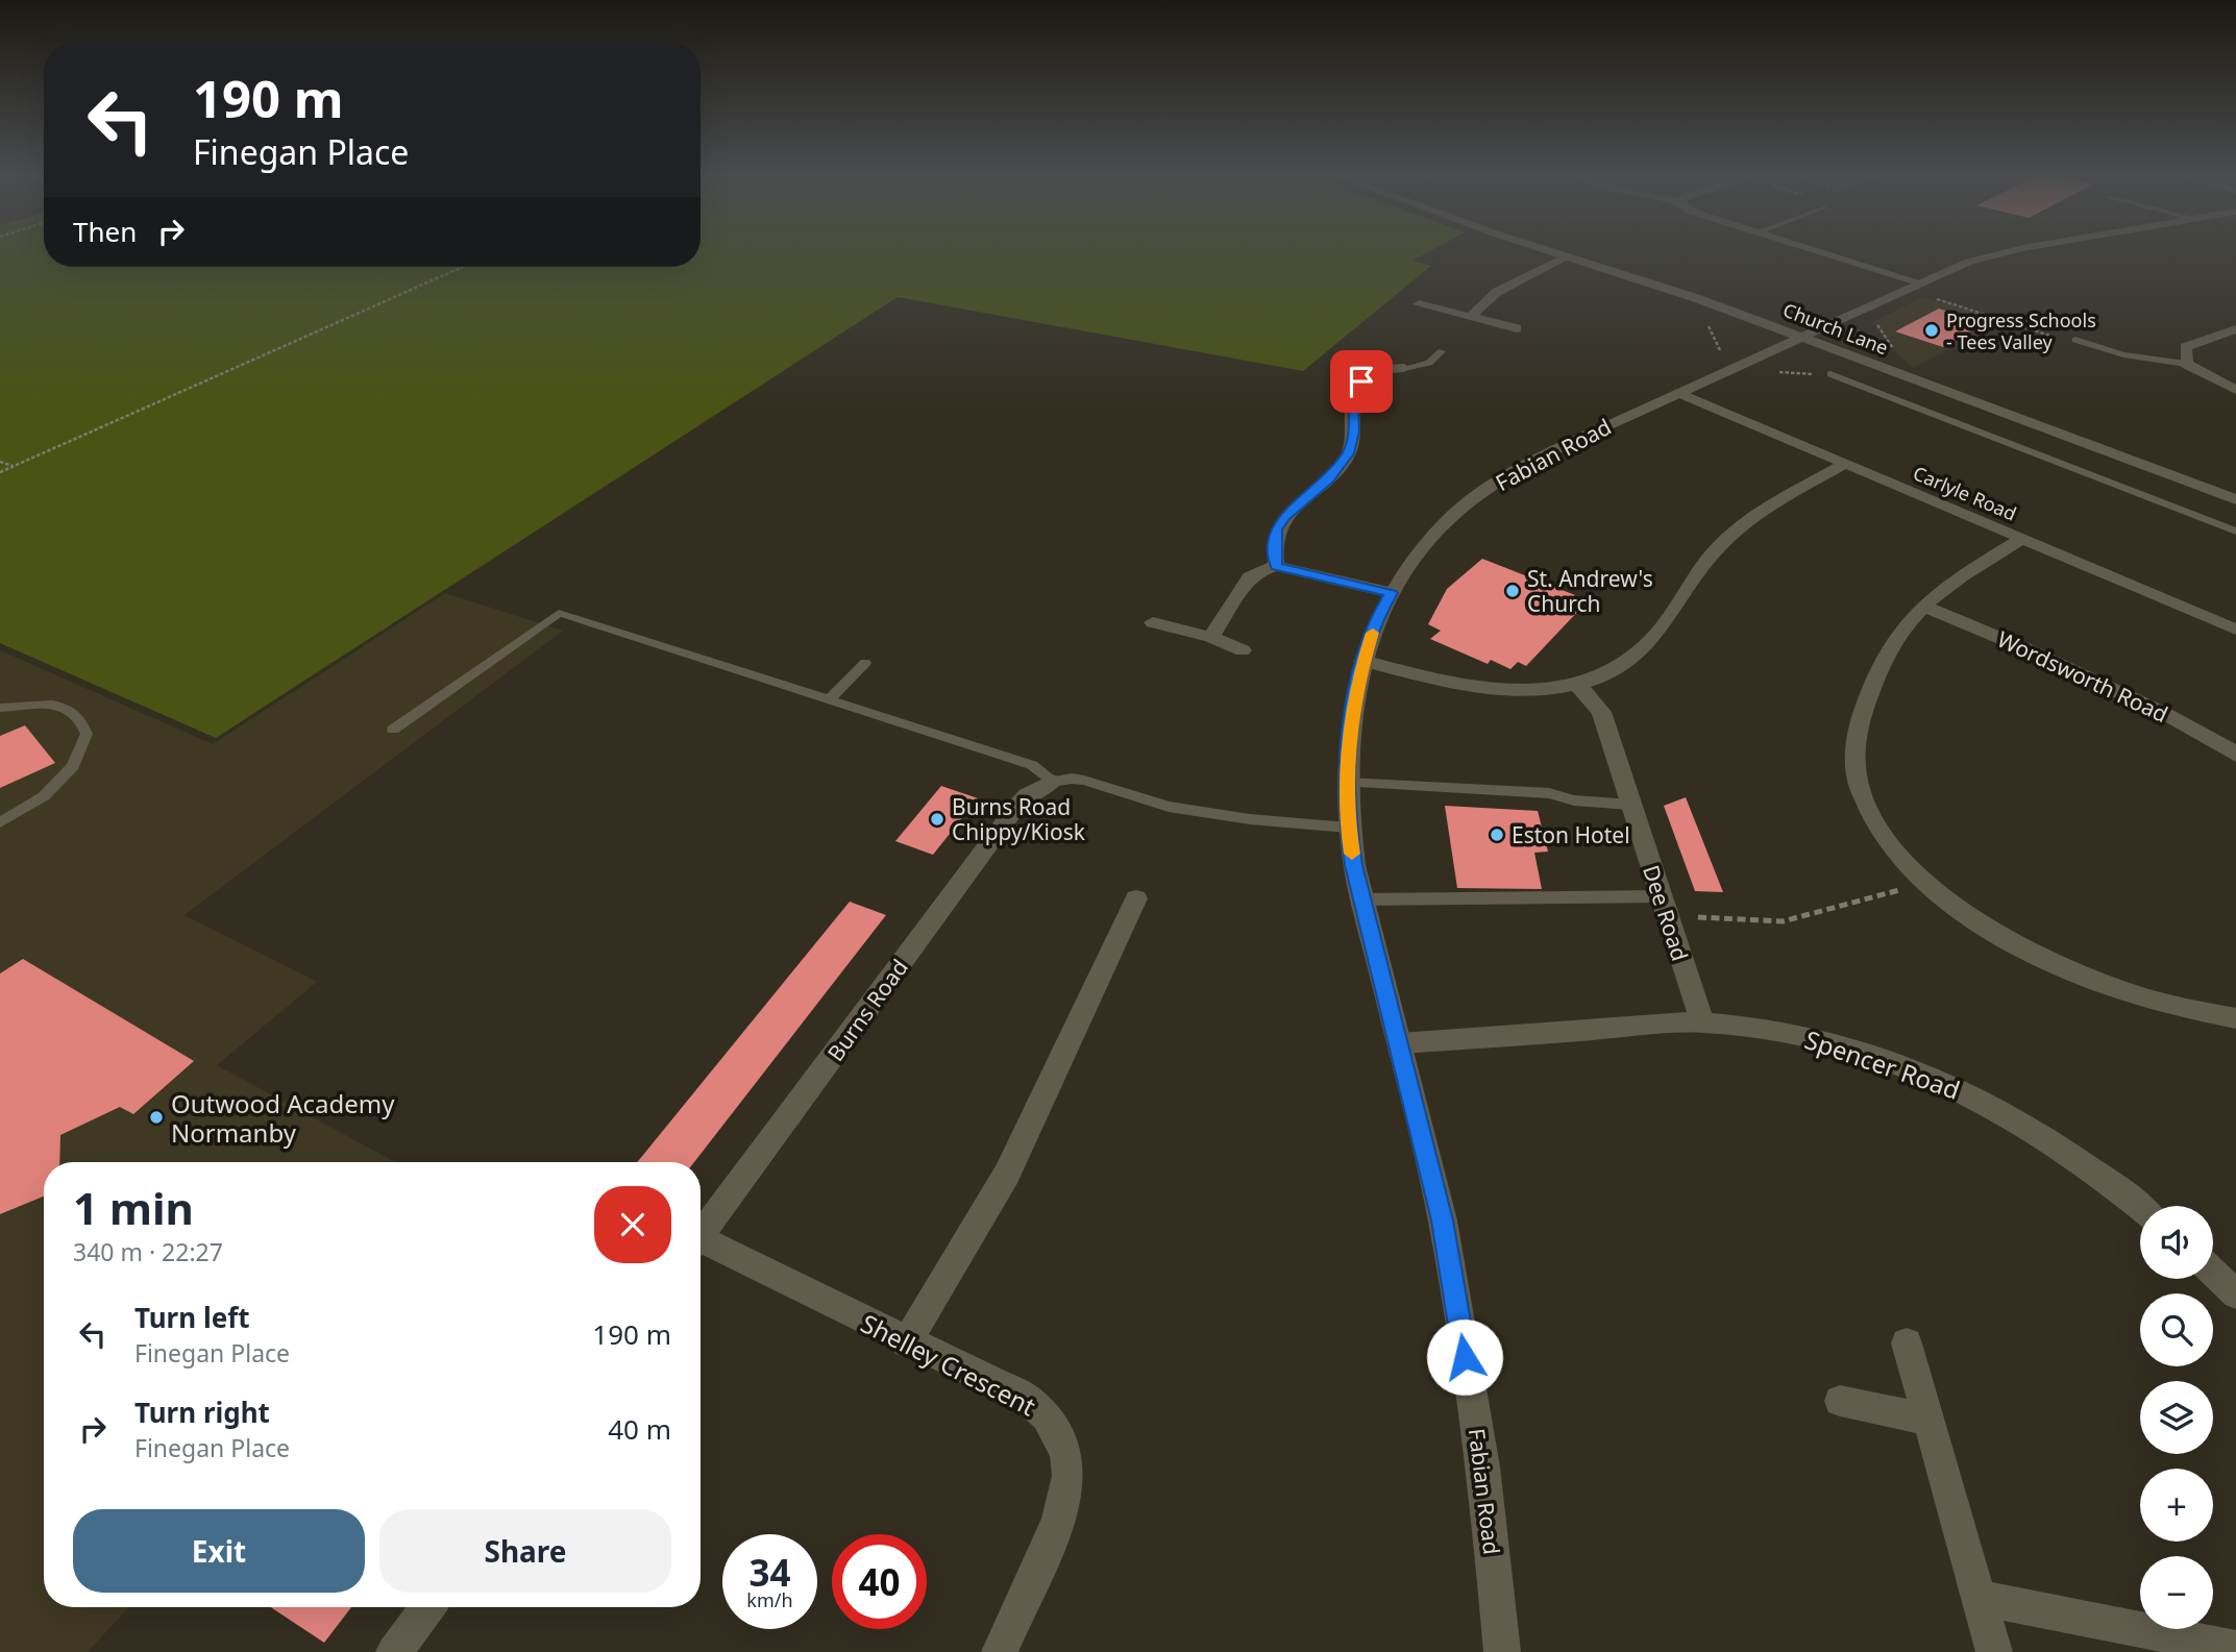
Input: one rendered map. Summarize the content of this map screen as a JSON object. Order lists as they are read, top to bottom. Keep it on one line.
{"streets":{"street":["Church Lane","Fabian Road","Carlyle Road","Wordsworth Road","Dee Road","Burns Road","Spencer Road","Shelley Crescent"]},"crossings":[["Church Lane","Fabian Road"],["Fabian Road","Carlyle Road"],["Fabian Road","Spencer Road"],["Dee Road","Spencer Road"]],"places":["Progress Schools - Tees Valley","St. Andrew's Church","Burns Road Chippy/Kiosk","Eston Hotel","Outwood Academy Normanby"],"page":{"turn":["190 m","Finegan Place"],"then":"Then","heading":["1 min","340 m · 22:27"],"map_buttons":["+","−"],"list":[{"name":"Turn left","note":"Finegan Place","value":"190 m"},{"name":"Turn right","note":"Finegan Place","value":"40 m"}],"buttons":["Exit","Share"],"speed":"34 km/h","limit":"40"}}
